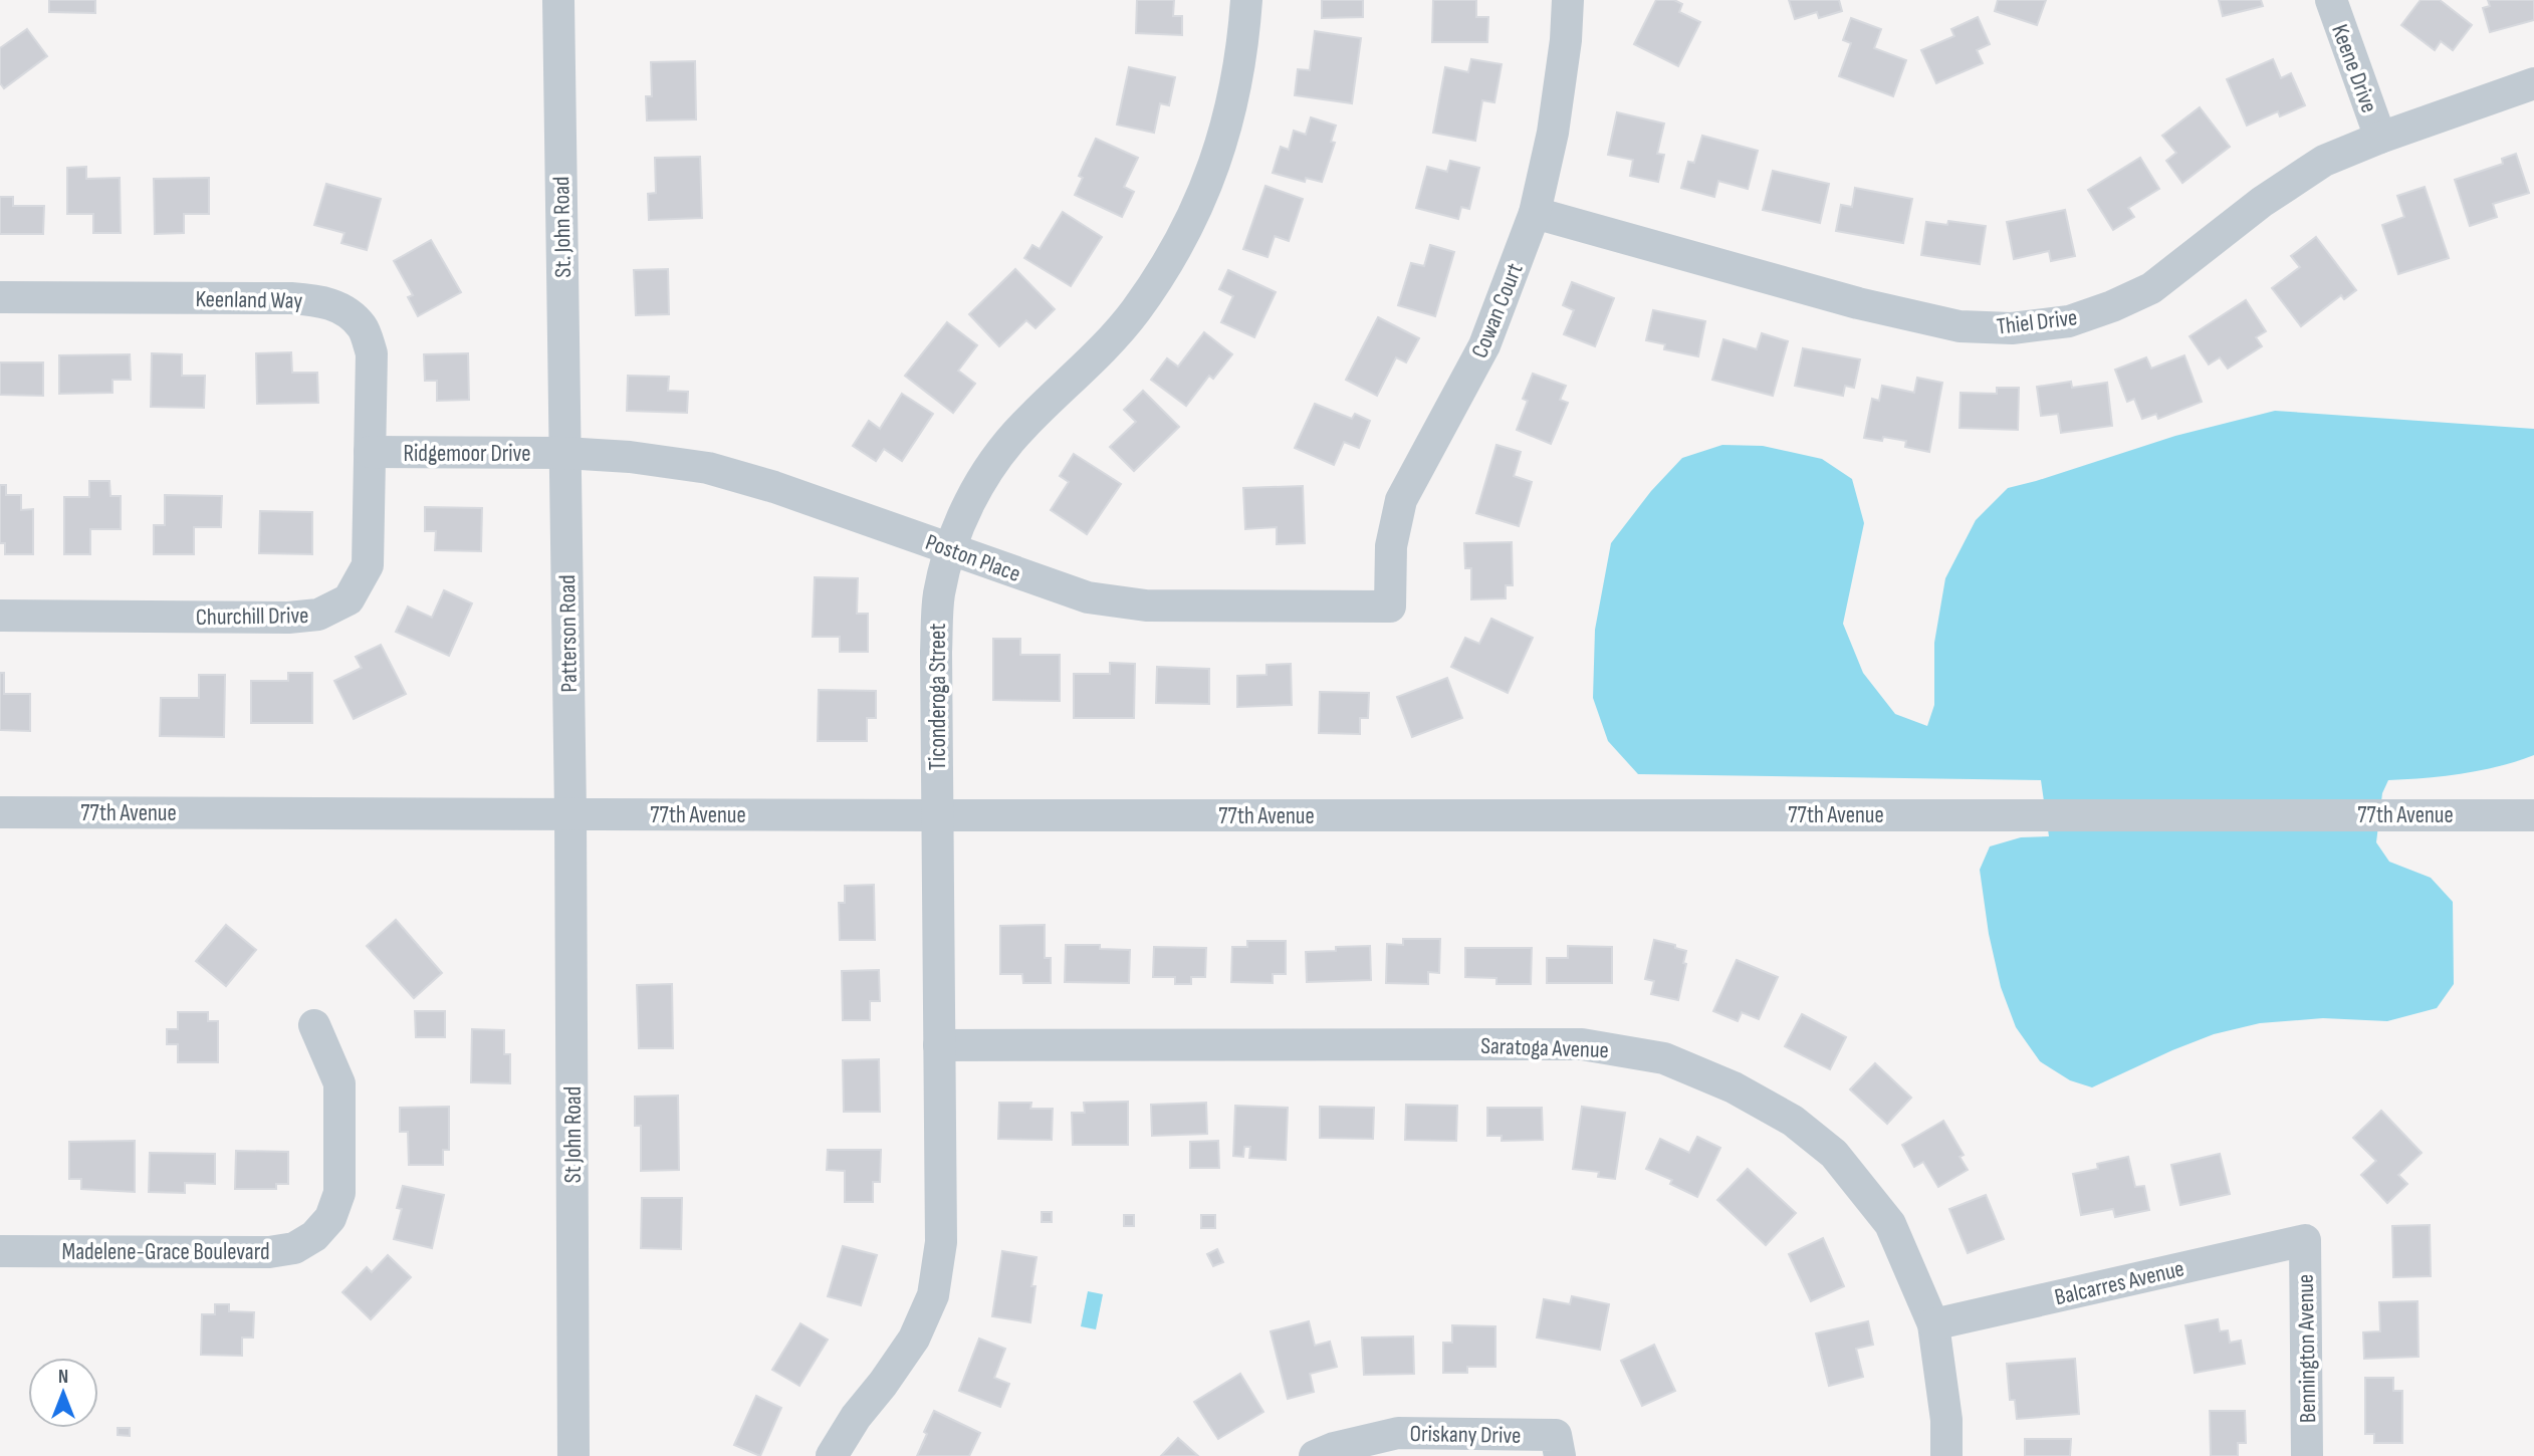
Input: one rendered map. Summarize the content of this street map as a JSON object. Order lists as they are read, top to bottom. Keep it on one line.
{"streets":{"street":["Keene Drive","St. John Road","Keenland Way","Cowan Court","Thiel Drive","Ridgemoor Drive","Poston Place","Churchill Drive","Patterson Road","Ticonderoga Street","77th Avenue","Saratoga Avenue","St John Road","Madelene-Grace Boulevard","Balcarres Avenue","Bennington Avenue","Oriskany Drive"]},"crossings":[["Keene Drive","Thiel Drive"],["St. John Road","Ridgemoor Drive"],["St. John Road","Poston Place"],["St. John Road","Patterson Road"],["Keenland Way","Ridgemoor Drive"],["Keenland Way","Churchill Drive"],["Cowan Court","Thiel Drive"],["Cowan Court","Poston Place"],["Ridgemoor Drive","Poston Place"],["Ridgemoor Drive","Churchill Drive"],["Ridgemoor Drive","Patterson Road"],["Poston Place","Patterson Road"],["Poston Place","Ticonderoga Street"],["Patterson Road","77th Avenue"],["Patterson Road","St John Road"],["Ticonderoga Street","77th Avenue"],["Ticonderoga Street","Saratoga Avenue"],["77th Avenue","St John Road"],["Saratoga Avenue","Balcarres Avenue"],["Balcarres Avenue","Bennington Avenue"]],"north":"top"}
